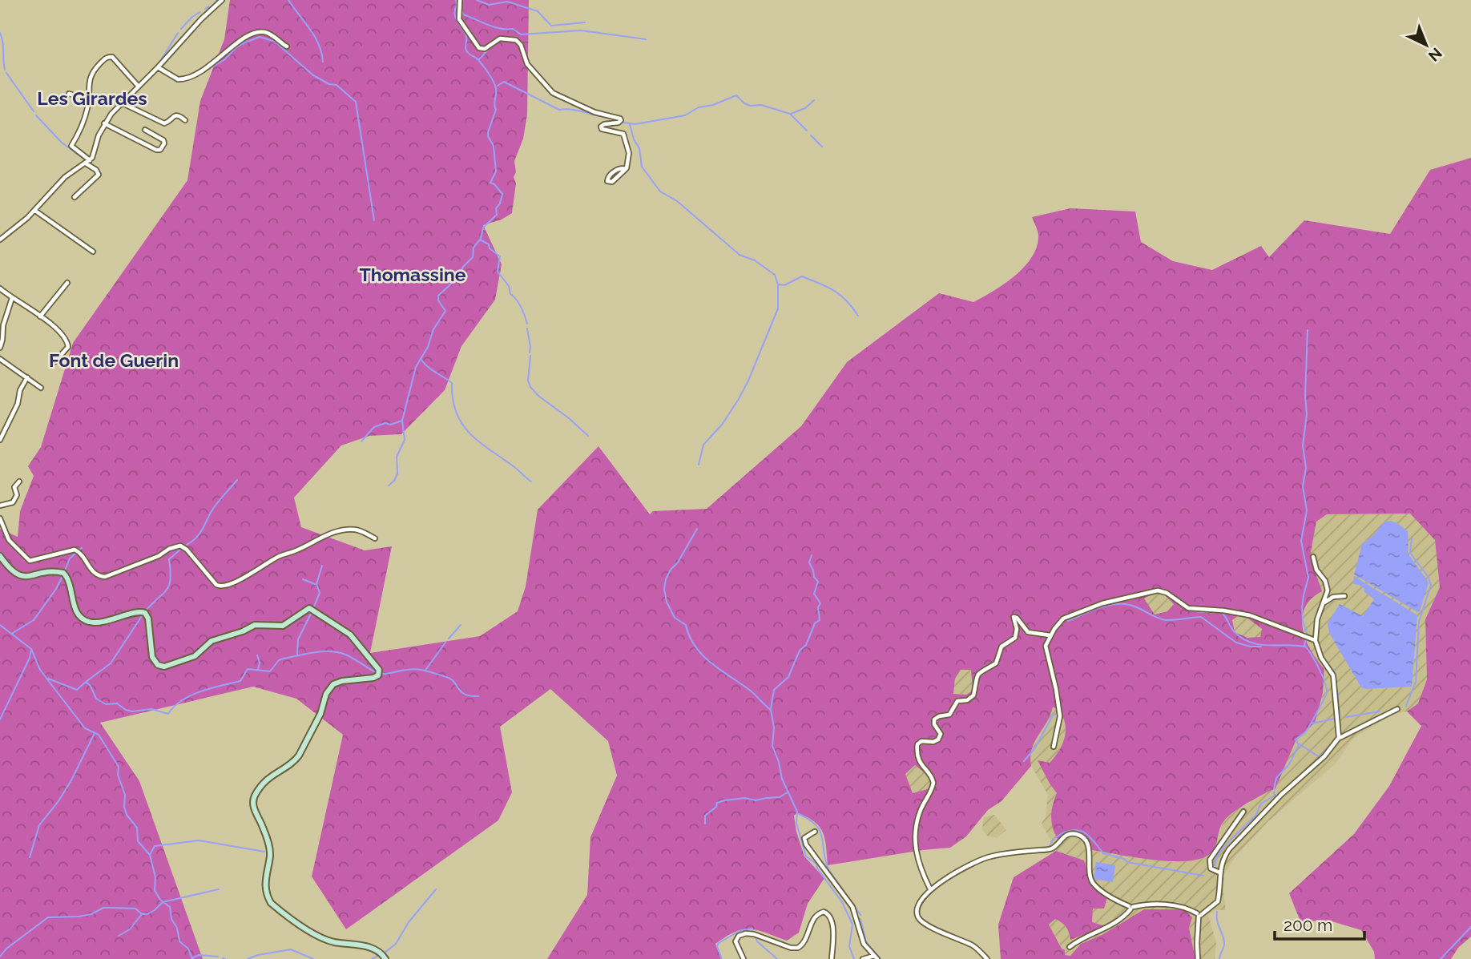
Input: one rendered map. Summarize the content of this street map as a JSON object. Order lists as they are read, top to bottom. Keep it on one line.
{"districts":["Les Girardes","Thomassine","Font de Guerin"],"scale_bar":"200 m","north":"bottom right"}
